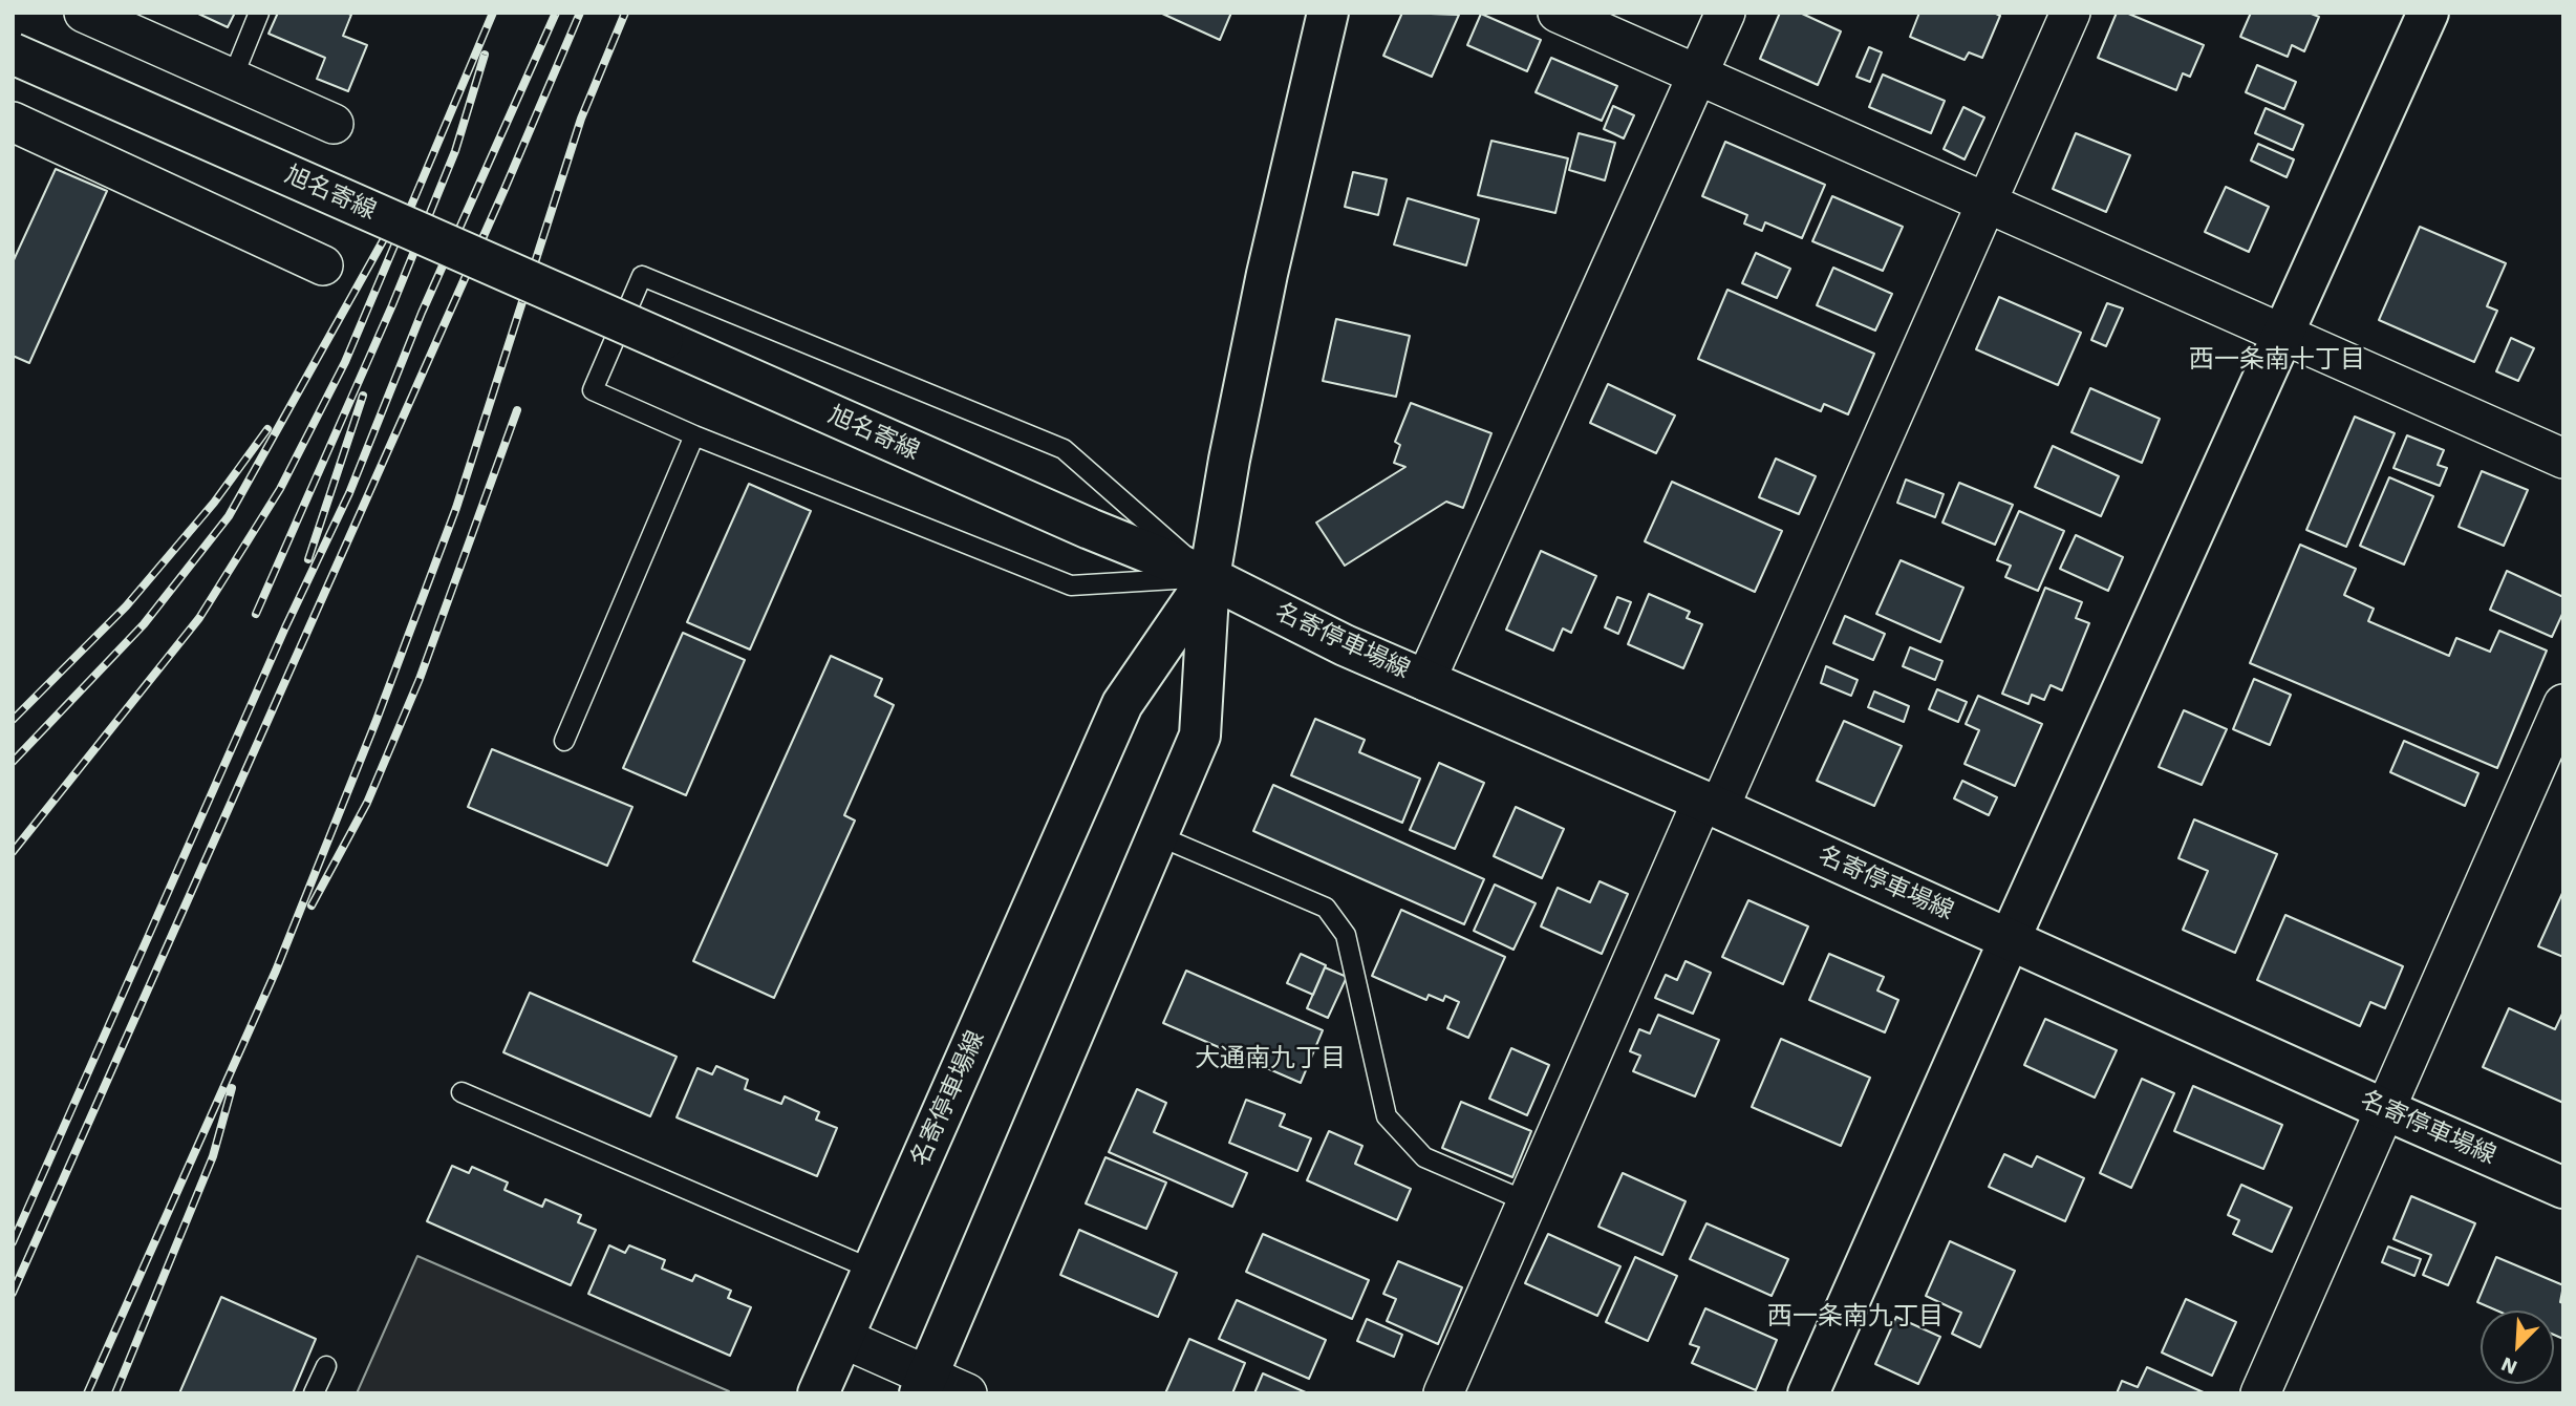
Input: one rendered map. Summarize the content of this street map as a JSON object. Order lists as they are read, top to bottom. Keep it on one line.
{"streets":{"main road":["旭名寄線","名寄停車場線"]},"crossings":[["旭名寄線","名寄停車場線"]],"districts":["西一条南十丁目","大通南九丁目","西一条南九丁目"],"north":"bottom left"}
